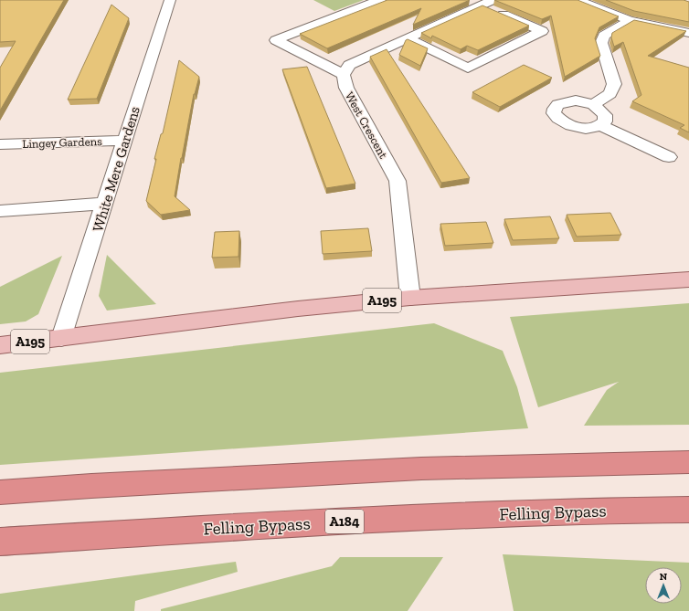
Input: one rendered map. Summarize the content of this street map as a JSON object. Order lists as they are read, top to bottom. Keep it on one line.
{"streets":{"highway":["Felling Bypass","A184"],"main road":["A195"],"street":["West Crescent","Lingey Gardens","White Mere Gardens"]},"crossings":[["West Crescent","A195"],["Lingey Gardens","White Mere Gardens"],["White Mere Gardens","A195"]],"north":"top"}
